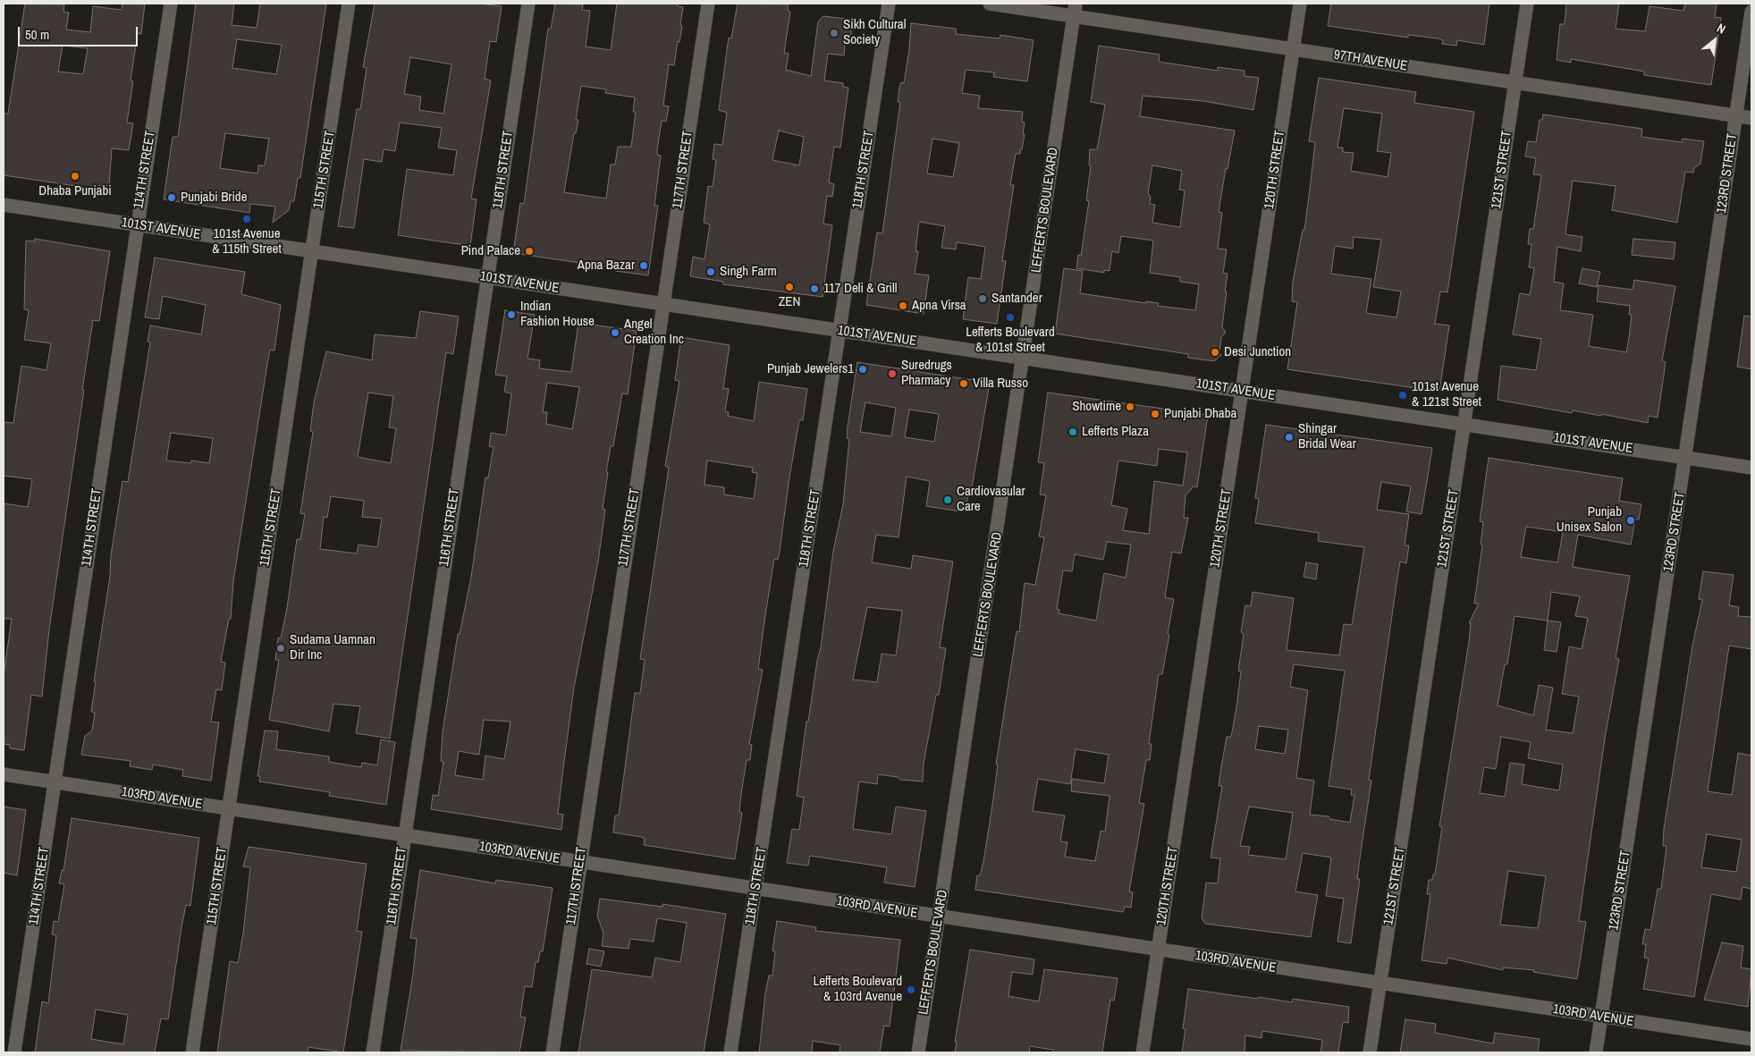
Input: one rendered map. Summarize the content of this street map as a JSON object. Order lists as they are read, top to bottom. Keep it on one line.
{"streets":{"street":["97TH AVENUE","114TH STREET","115TH STREET","116TH STREET","117TH STREET","118TH STREET","120TH STREET","121ST STREET","123RD STREET","LEFFERTS BOULEVARD","101ST AVENUE","103RD AVENUE"]},"crossings":[["97TH AVENUE","120TH STREET"],["97TH AVENUE","121ST STREET"],["97TH AVENUE","123RD STREET"],["97TH AVENUE","LEFFERTS BOULEVARD"],["114TH STREET","101ST AVENUE"],["114TH STREET","103RD AVENUE"],["115TH STREET","101ST AVENUE"],["115TH STREET","103RD AVENUE"],["116TH STREET","101ST AVENUE"],["116TH STREET","103RD AVENUE"],["117TH STREET","101ST AVENUE"],["117TH STREET","103RD AVENUE"],["118TH STREET","101ST AVENUE"],["118TH STREET","103RD AVENUE"],["120TH STREET","101ST AVENUE"],["120TH STREET","103RD AVENUE"],["121ST STREET","101ST AVENUE"],["121ST STREET","103RD AVENUE"],["123RD STREET","101ST AVENUE"],["123RD STREET","103RD AVENUE"],["LEFFERTS BOULEVARD","101ST AVENUE"],["LEFFERTS BOULEVARD","103RD AVENUE"]],"places":["Sikh Cultural Society","Dhaba Punjabi","Punjabi Bride","101st Avenue & 115th Street","Pind Palace","Apna Bazar","Singh Farm","ZEN","117 Deli & Grill","Santander","Apna Virsa","Indian Fashion House","Lefferts Boulevard & 101st Street","Angel Creation Inc","Desi Junction","Punjab Jewelers1","Suredrugs Pharmacy","Villa Russo","101st Avenue & 121st Street","Showtime","Punjabi Dhaba","Lefferts Plaza","Shingar Bridal Wear","Cardiovasular Care","Punjab Unisex Salon","Sudama Uamnan Dir Inc","Lefferts Boulevard & 103rd Avenue"],"scale_bar":"50 m","north":"top right"}
